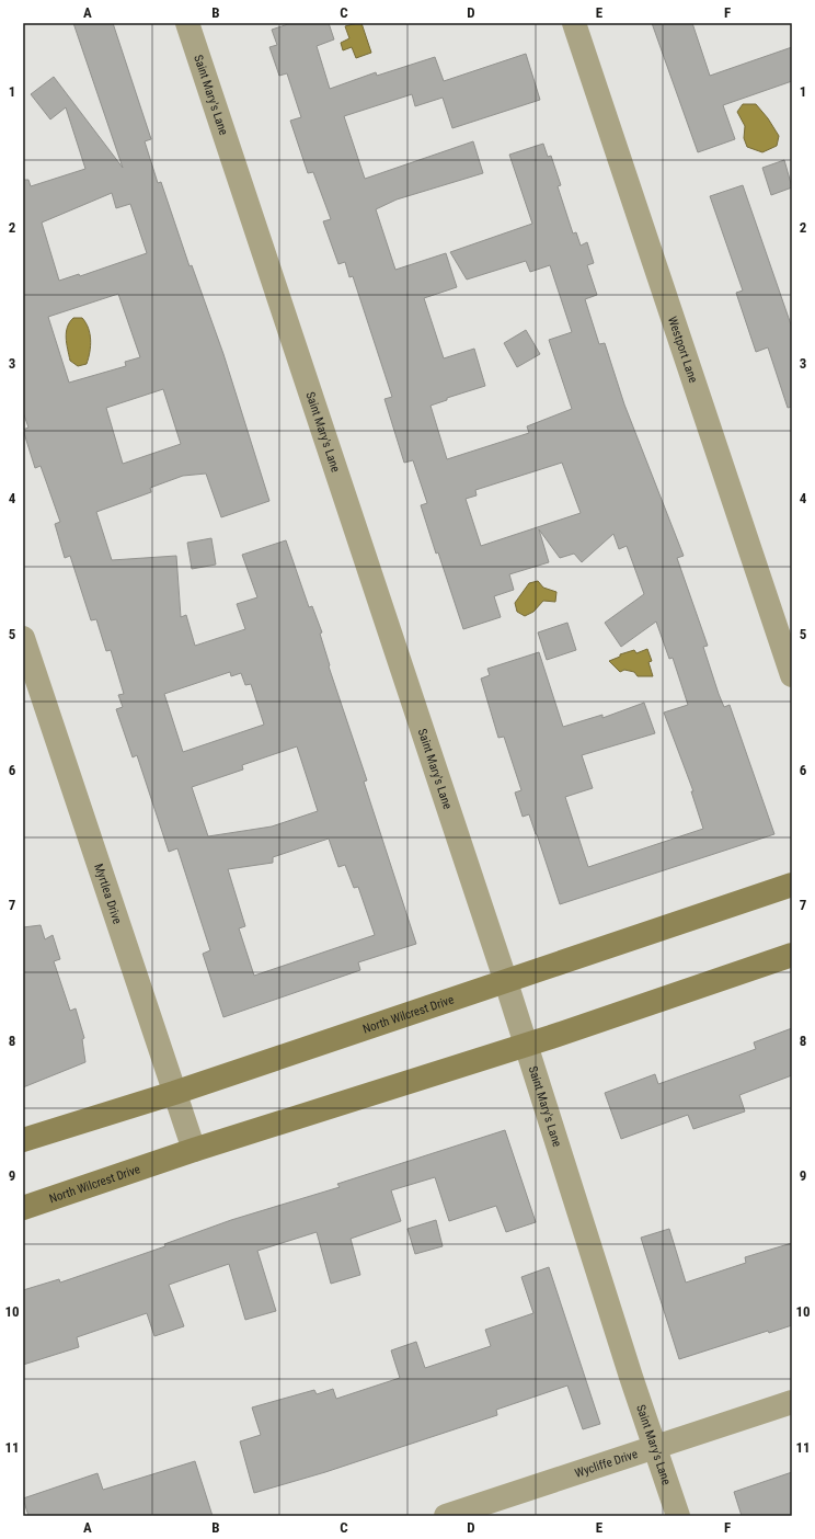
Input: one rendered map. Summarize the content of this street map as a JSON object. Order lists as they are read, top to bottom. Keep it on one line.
{"streets":{"main road":["North Wilcrest Drive"],"street":["Saint Mary's Lane","Westport Lane","Myrtlea Drive","Wycliffe Drive"]},"crossings":[["Saint Mary's Lane","North Wilcrest Drive"],["Saint Mary's Lane","Wycliffe Drive"],["Myrtlea Drive","North Wilcrest Drive"]],"grid":{"columns":["A","B","C","D","E","F"],"rows":["1","2","3","4","5","6","7","8","9","10","11"]}}
